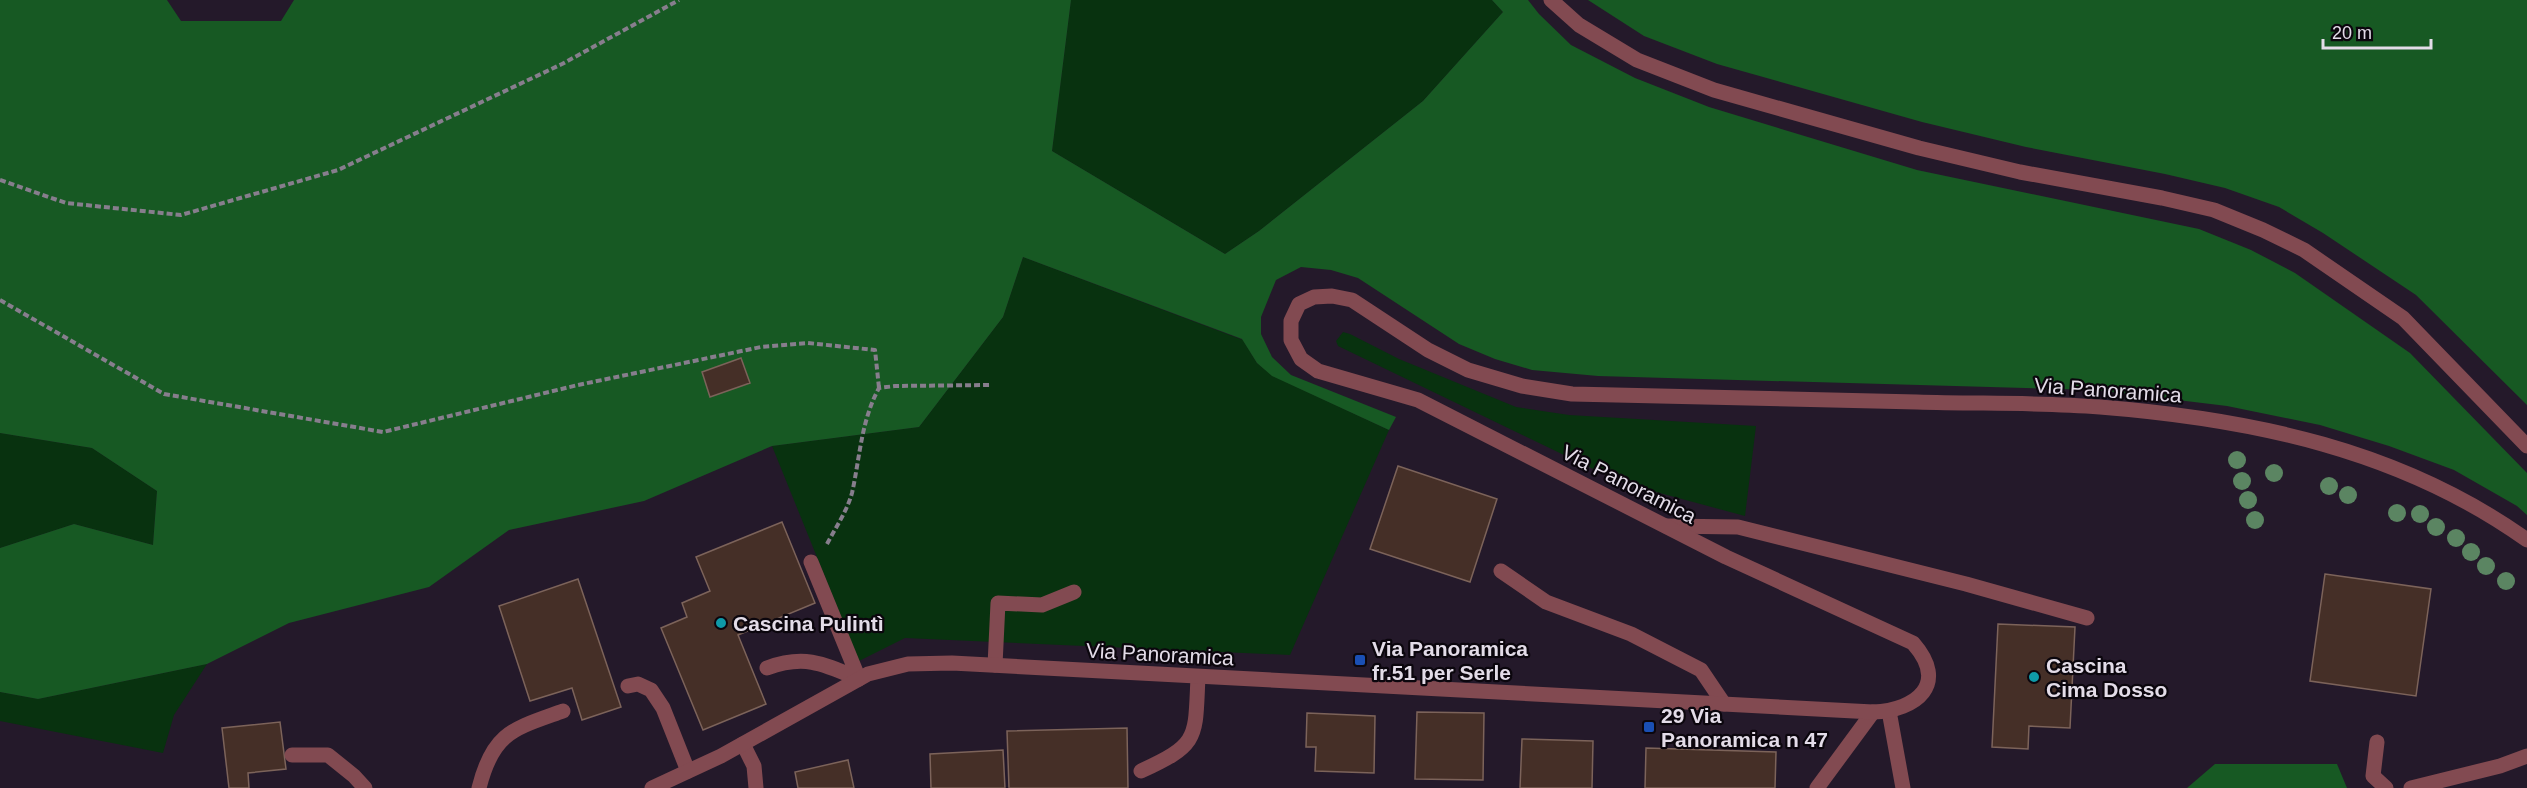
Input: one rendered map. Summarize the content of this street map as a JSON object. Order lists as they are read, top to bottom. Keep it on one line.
{"streets":{"street":["Via Panoramica"]},"places":{"other":["Cascina Pulintì","Cascina Cima Dosso"],"transit":["Via Panoramica fr.51 per Serle","29 Via Panoramica n 47"]},"scale_bar":"20 m"}
